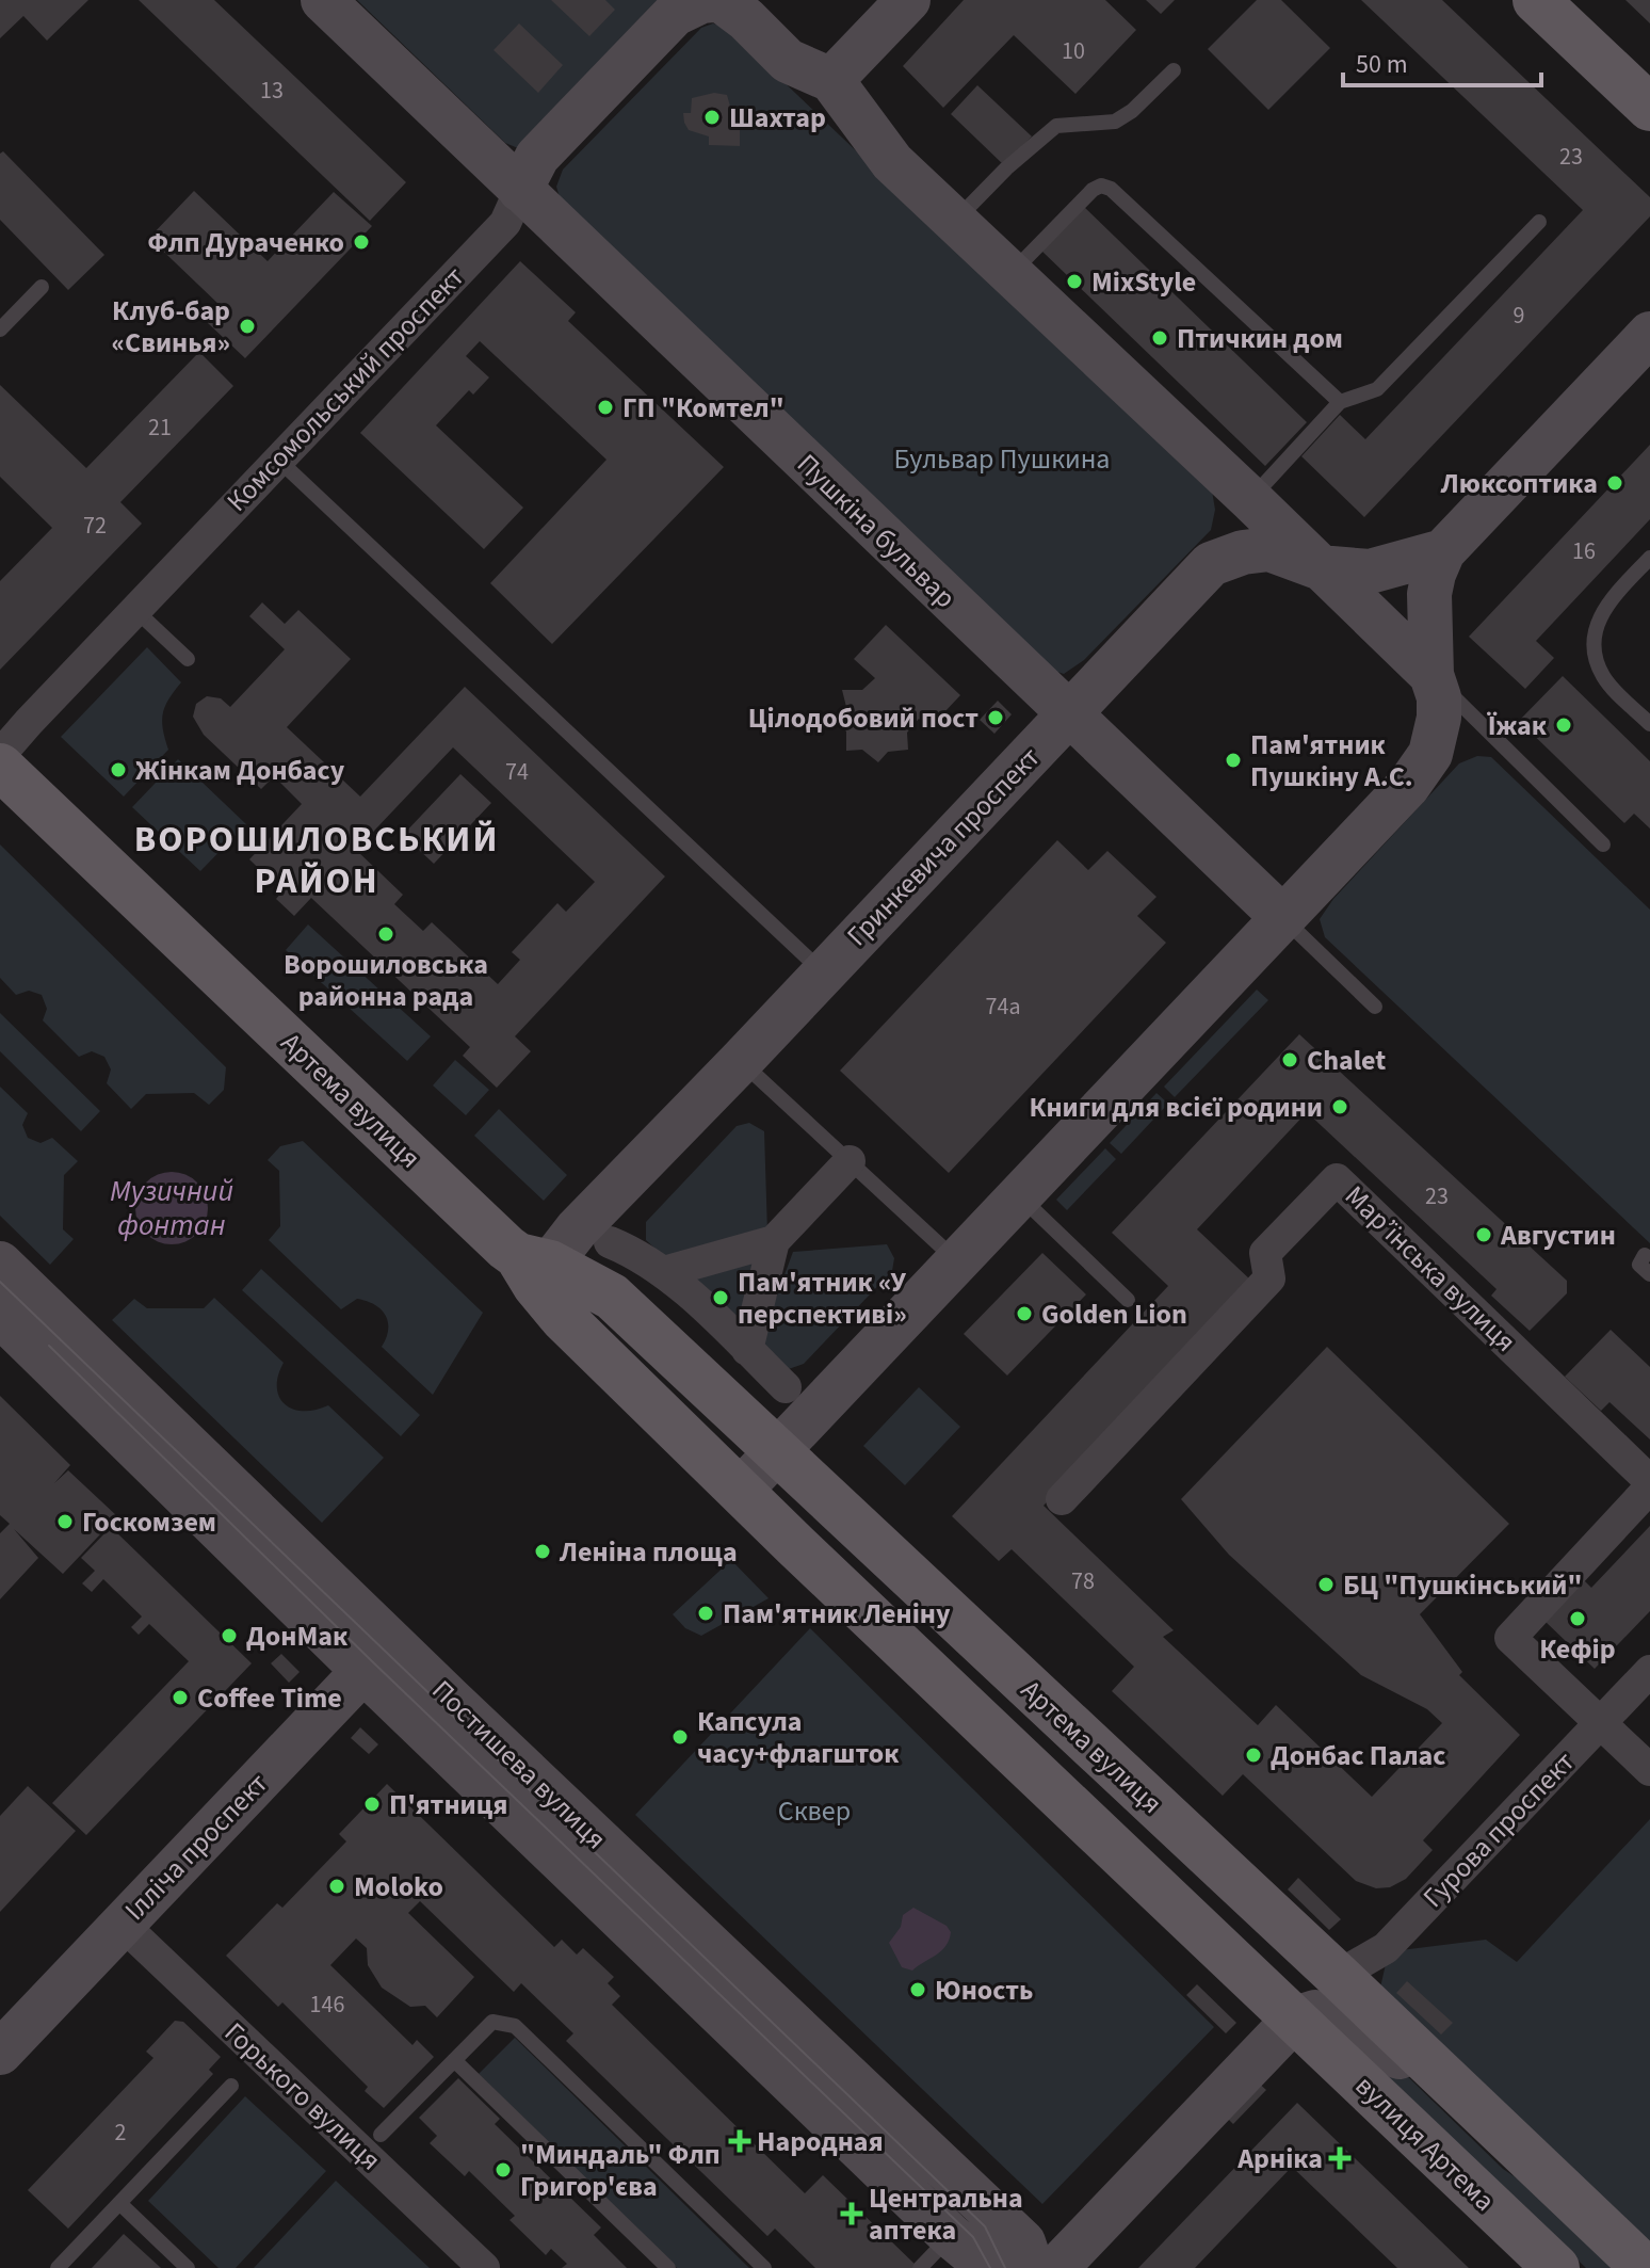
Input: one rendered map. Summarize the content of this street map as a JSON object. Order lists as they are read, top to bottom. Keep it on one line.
{"streets":{"main road":["Артема вулиця","вулиця Артема"],"street":["Комсомольський проспект","Пушкіна бульвар","Гринкевича проспект","Мар’їнська вулиця","Постишева вулиця","Гурова проспект","Ілліча проспект","Горького вулиця"]},"crossings":[["Комсомольський проспект","Пушкіна бульвар"],["Пушкіна бульвар","Гринкевича проспект"],["Гринкевича проспект","Артема вулиця"],["Артема вулиця","Гурова проспект"],["Артема вулиця","вулиця Артема"],["Постишева вулиця","Ілліча проспект"],["Ілліча проспект","Горького вулиця"]],"districts":["ВОРОШИЛОВСЬКИЙ РАЙОН"],"water":["Музичний фонтан"],"parks":["Бульвар Пушкина","Сквер"],"places":{"other":["Шахтар","Флп Дураченко","MixStyle","Клуб-бар «Свинья»","Птичкин дом","ГП \"Комтел\"","Люксоптика","Цілодобовий пост","Їжак","Пам'ятник Пушкіну А.С.","Жінкам Донбасу","Ворошиловська районна рада","Chalet","Книги для всієї родини","Августин","Пам'ятник «У перспективі»","Golden Lion","Госкомзем","Леніна площа","БЦ \"Пушкінський\"","Пам'ятник Леніну","Кефiр","ДонМак","Coffee Time","Капсула часу+флагшток","Донбас Палас","П'ятниця","Moloko","Юность","\"Миндаль\" Флп Григор'єва"],"health":["Народная","Арніка","Центральна аптека"]},"house_numbers":["10","13","23","9","21","72","16","74","74а","23","78","146","2"],"scale_bar":"50 m"}
